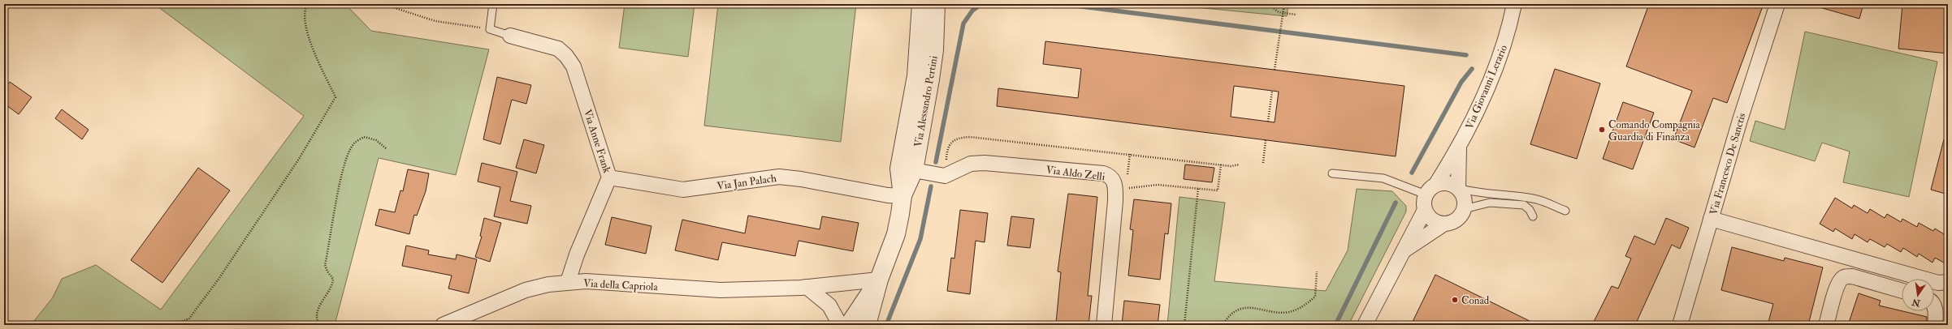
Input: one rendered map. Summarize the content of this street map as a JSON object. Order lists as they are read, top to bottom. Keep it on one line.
{"streets":{"street":["Via Giovanni Lerario","Via Alessandro Pertini","Via Anne Frank","Via Francesco De Sanctis","Via Aldo Zelli","Via Jan Palach","Via della Capriola"]},"crossings":[["Via Alessandro Pertini","Via Jan Palach"],["Via Alessandro Pertini","Via della Capriola"],["Via Anne Frank","Via Jan Palach"],["Via Anne Frank","Via della Capriola"]],"places":["Comando Compagnia Guardia di Finanza","Conad"],"north":"bottom"}
